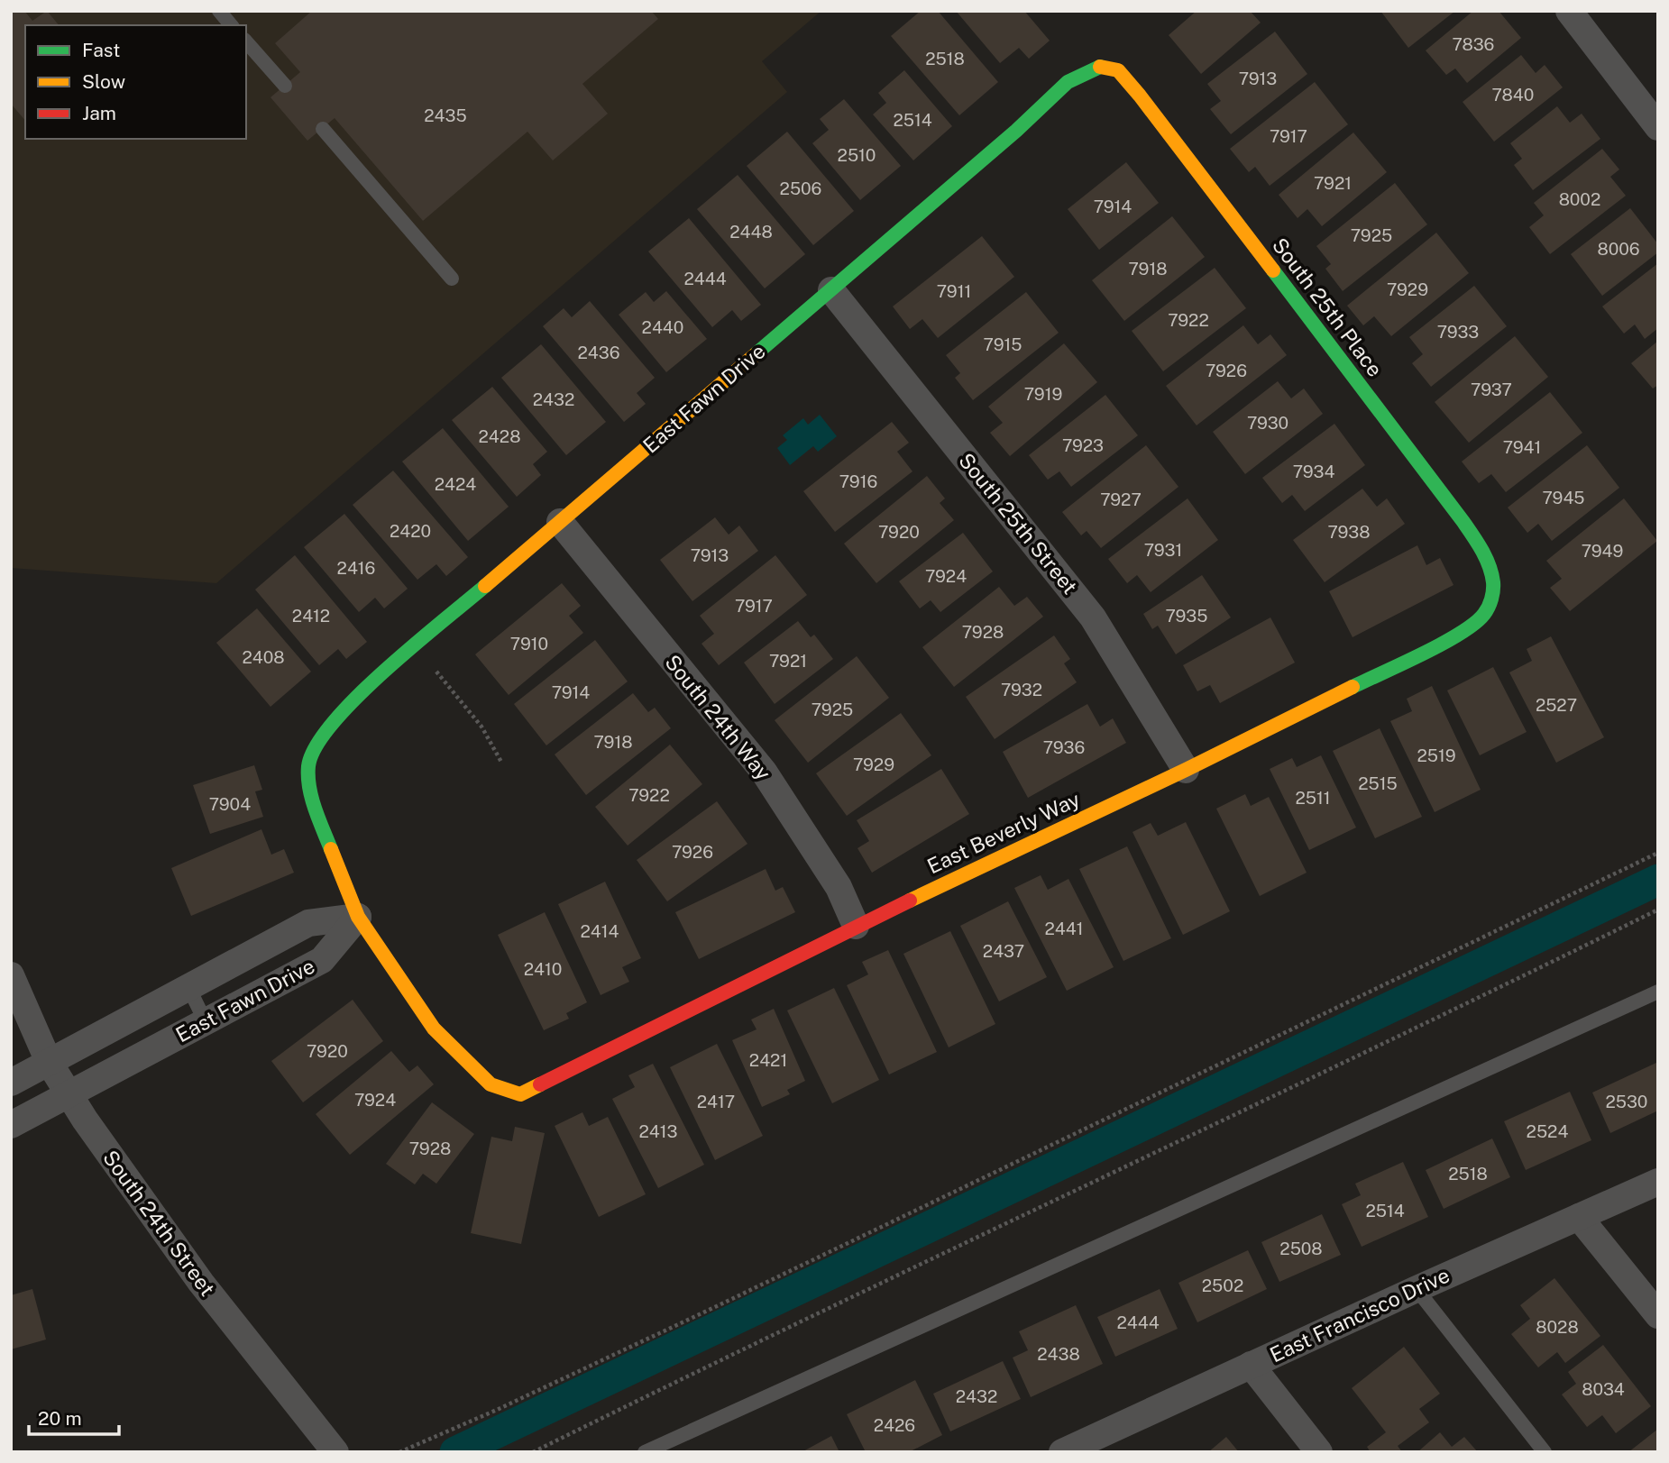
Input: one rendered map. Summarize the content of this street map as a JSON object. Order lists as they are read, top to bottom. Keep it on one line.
{"streets":{"street":["South 25th Place","East Fawn Drive","South 25th Street","South 24th Way","East Beverly Way","South 24th Street","East Francisco Drive"]},"crossings":[["South 25th Place","East Fawn Drive"],["South 25th Place","East Beverly Way"],["East Fawn Drive","South 25th Street"],["East Fawn Drive","South 24th Way"],["East Fawn Drive","East Beverly Way"],["East Fawn Drive","South 24th Street"],["South 25th Street","East Beverly Way"],["South 24th Way","East Beverly Way"]],"house_numbers":["7836","2518","7913","7840","2435","2514","7917","2510","7921","2506","8002","7914","2448","7925","8006","7918","2444","7929","7911","7922","2440","7933","7915","2436","7926","7937","7919","2432","7930","2428","7923","7941","7934","7916","2424","7945","7927","2420","7920","7938","7931","7949","7913","2416","7924","7917","2412","7935","7928","7910","2408","7921","7932","7914","2527","7925","7918","7936","2519","7929","2515","7922","2511","7904","7926","2441","2414","2437","2410","7920","2421","7924","2417","2530","2413","2524","7928","2518","2514","2508","2502","2444","8028","2438","8034","2432","2426"],"legend":["Fast","Slow","Jam"],"scale_bar":"20 m"}
